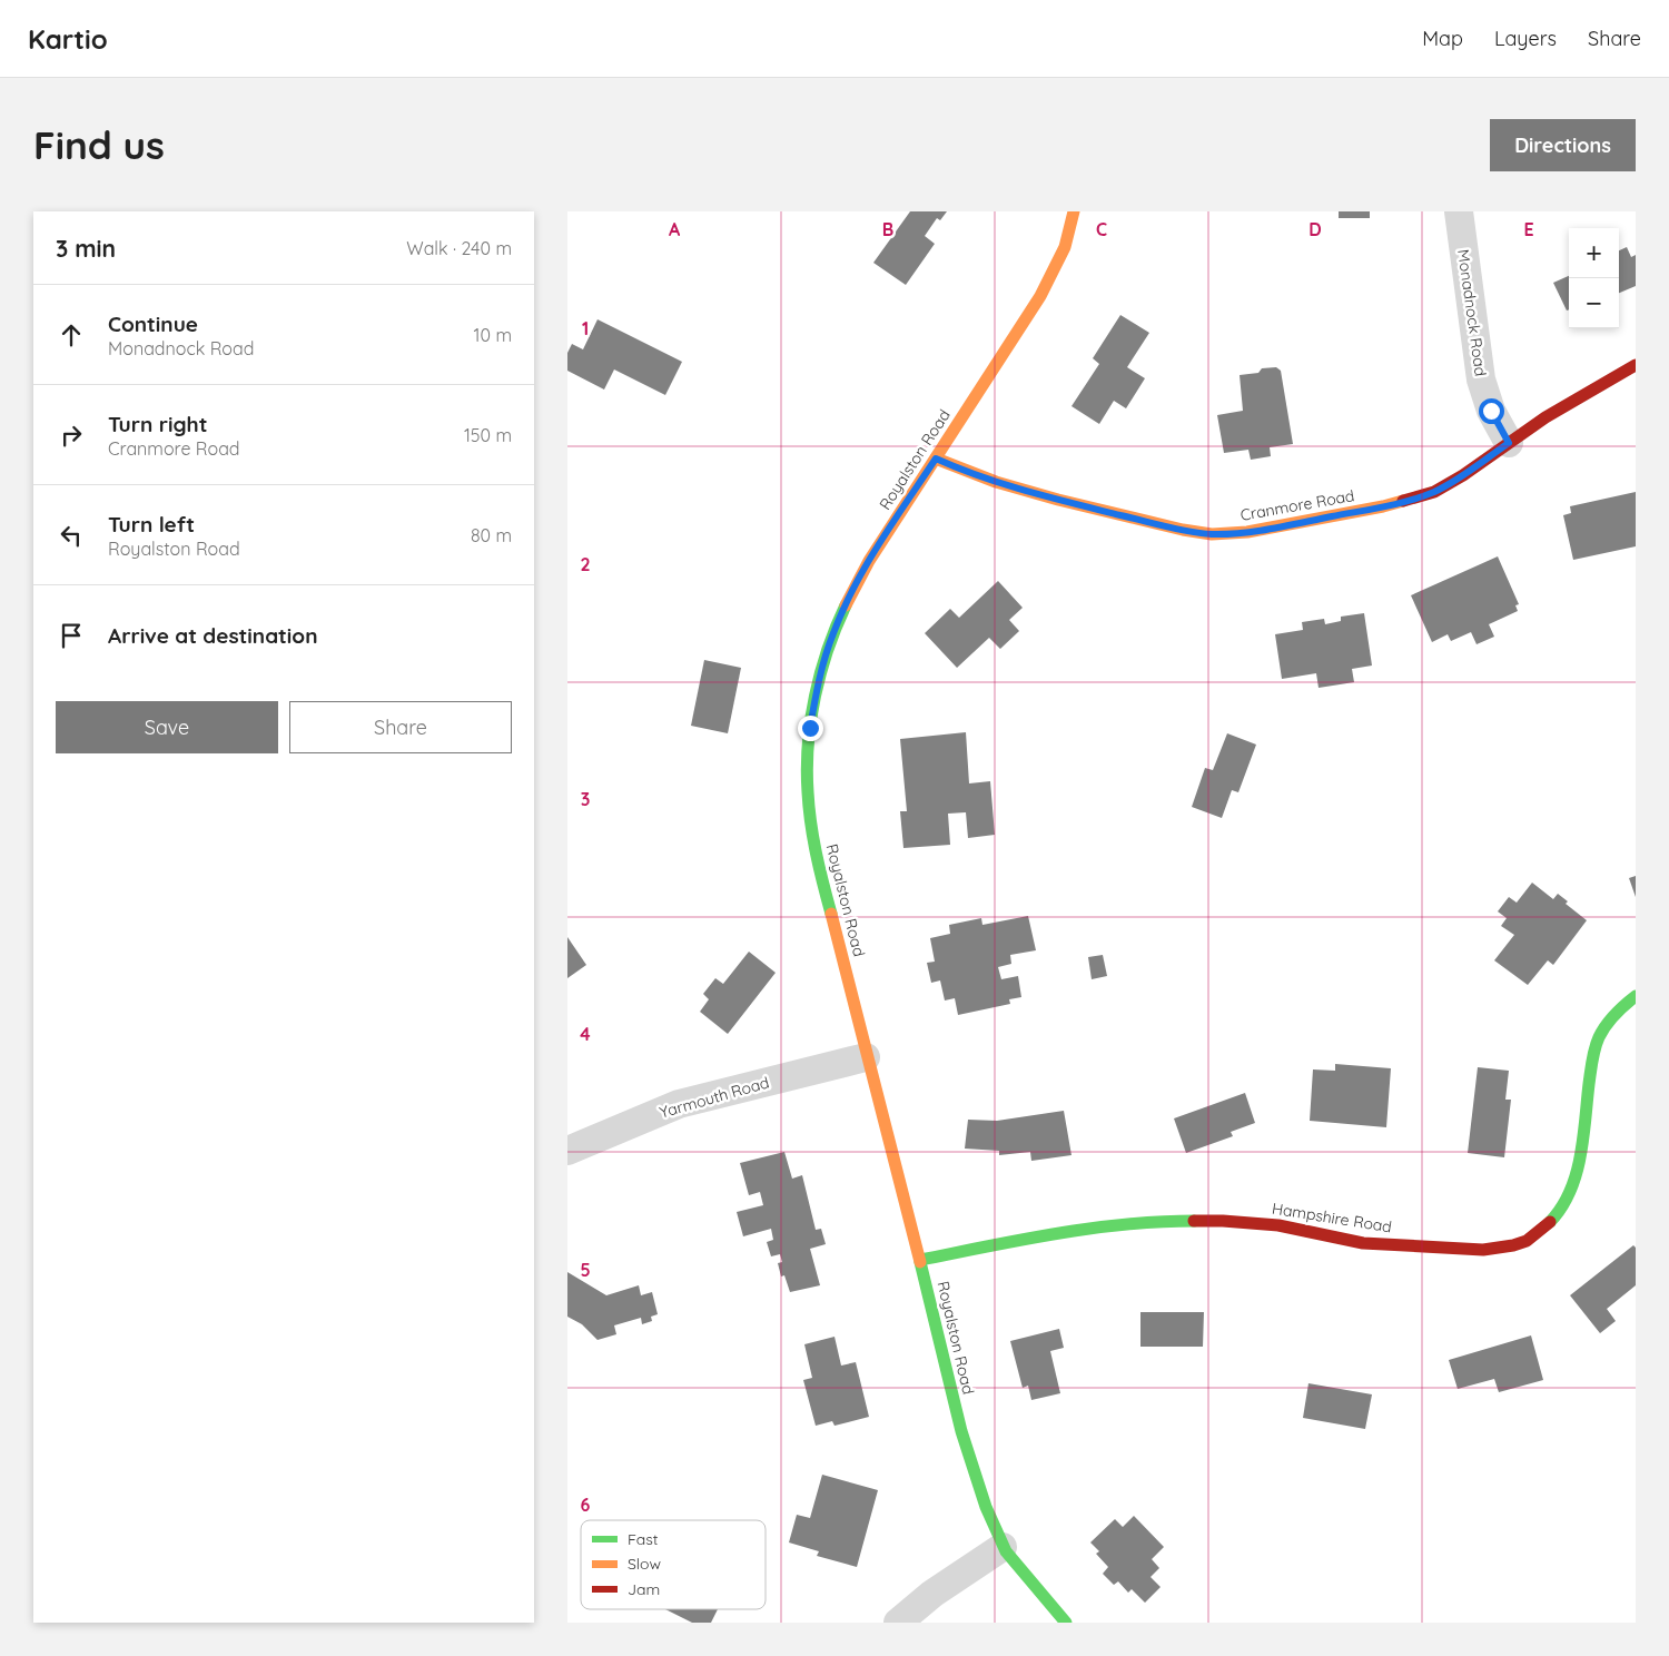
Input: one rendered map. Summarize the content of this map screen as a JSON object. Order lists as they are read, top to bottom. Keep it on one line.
{"streets":{"street":["Monadnock Road","Royalston Road","Cranmore Road","Yarmouth Road","Hampshire Road"]},"crossings":[["Monadnock Road","Cranmore Road"],["Royalston Road","Cranmore Road"],["Royalston Road","Yarmouth Road"],["Royalston Road","Hampshire Road"]],"legend":["Fast","Slow","Jam"],"page":{"header":"Kartio","nav":["Map","Layers","Share"],"buttons":["Directions",["Save","Share"]],"title":"Find us","heading":["3 min","Walk · 240 m"],"map_buttons":["+","−"],"list":[["Continue","Monadnock Road","10 m"],["Turn right","Cranmore Road","150 m"],["Turn left","Royalston Road","80 m"],"Arrive at destination"]},"grid":{"columns":["A","B","C","D","E"],"rows":["1","2","3","4","5","6"]}}
